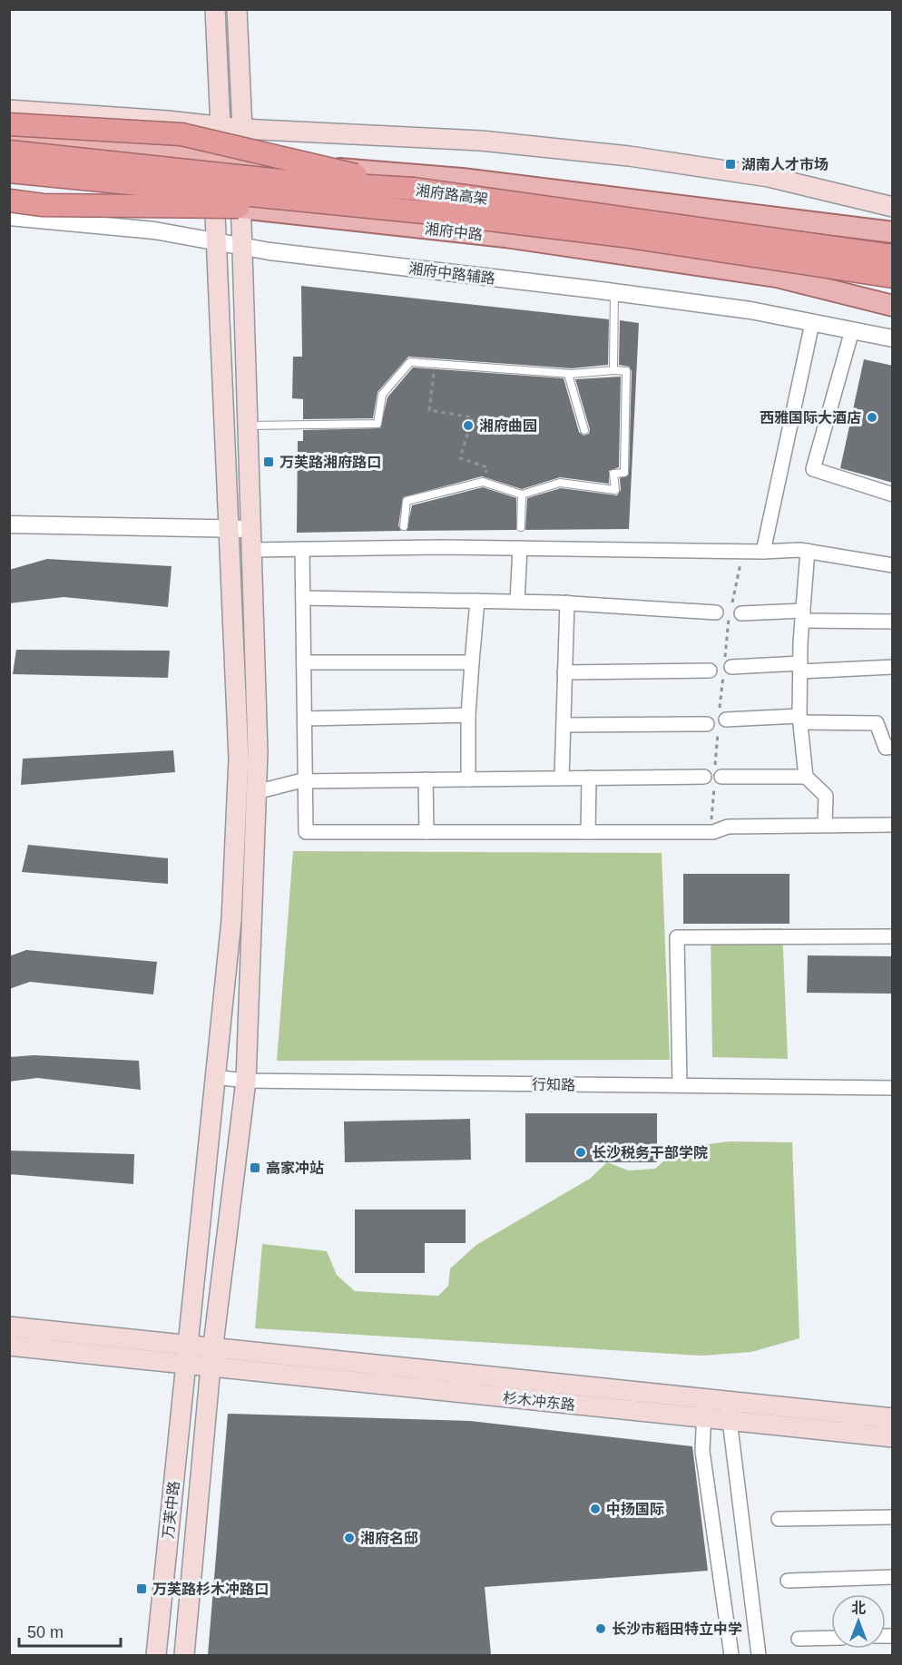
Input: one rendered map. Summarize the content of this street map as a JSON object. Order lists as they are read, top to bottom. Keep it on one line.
{"streets":{"highway":["湘府路高架"],"main road":["湘府中路","杉木冲东路","万芙中路"],"street":["湘府中路辅路","行知路"]},"crossings":[["湘府中路","万芙中路"],["湘府中路辅路","万芙中路"],["行知路","万芙中路"],["杉木冲东路","万芙中路"]],"places":{"transit":["湖南人才市场","万芙路湘府路口","高家冲站","万芙路杉木冲路口"],"other":["西雅国际大酒店","湘府曲园","长沙税务干部学院","中扬国际","湘府名邸","长沙市稻田特立中学"]},"scale_bar":"50 m","north":"top"}
